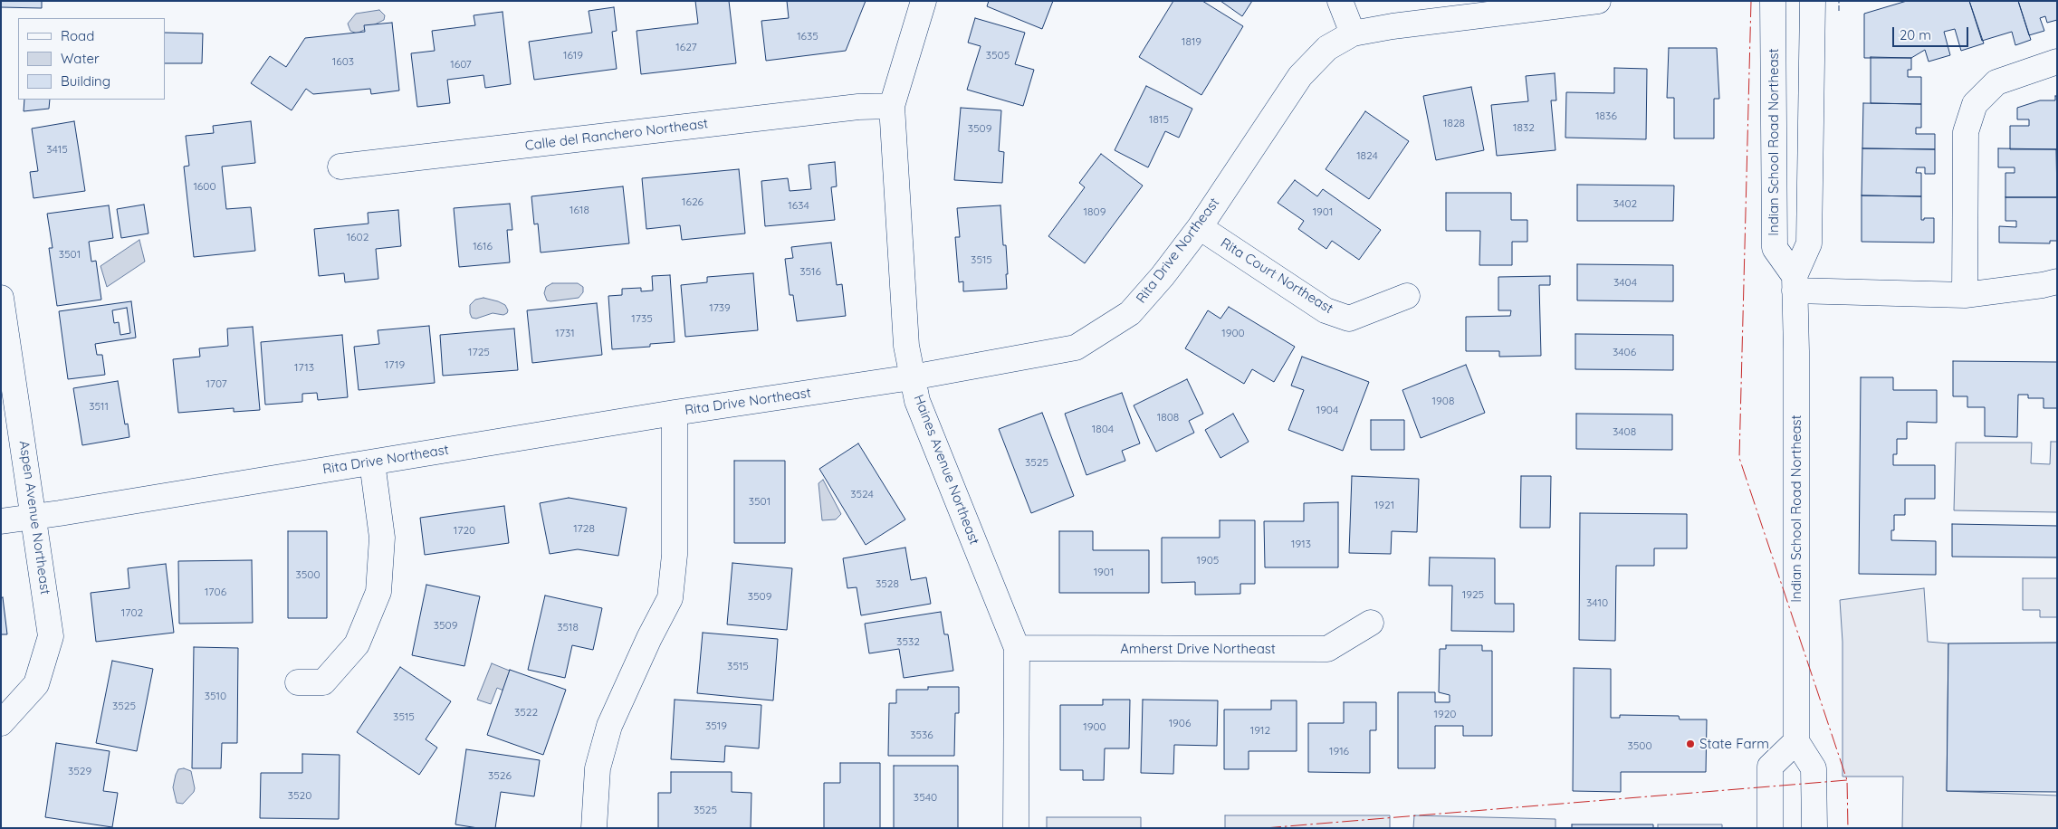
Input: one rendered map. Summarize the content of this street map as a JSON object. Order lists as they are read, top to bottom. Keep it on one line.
{"streets":{"street":["Calle del Ranchero Northeast","Indian School Road Northeast","Rita Drive Northeast","Rita Court Northeast","Haines Avenue Northeast","Aspen Avenue Northeast","Amherst Drive Northeast"]},"crossings":[["Calle del Ranchero Northeast","Haines Avenue Northeast"],["Rita Drive Northeast","Rita Court Northeast"],["Rita Drive Northeast","Haines Avenue Northeast"],["Rita Drive Northeast","Aspen Avenue Northeast"],["Haines Avenue Northeast","Amherst Drive Northeast"]],"places":["State Farm"],"house_numbers":["1635","1819","1627","1619","3505","1603","1607","1836","1815","1828","1832","3509","3415","1824","1600","1626","3402","1634","1618","1809","1901","1602","1616","3501","3515","3516","3404","1739","1735","1731","1900","1725","3406","1719","1713","1707","1908","3511","1904","1808","1804","3408","3525","3524","3501","1921","1728","1720","1913","1905","1901","3500","3528","1706","1925","3509","3410","1702","3509","3518","3532","3515","3510","3525","3522","1920","3515","1906","3519","1900","1912","3536","3500","1916","3529","3526","3520","3540","3525"],"legend":["Road","Water","Building"],"scale_bar":"20 m"}
